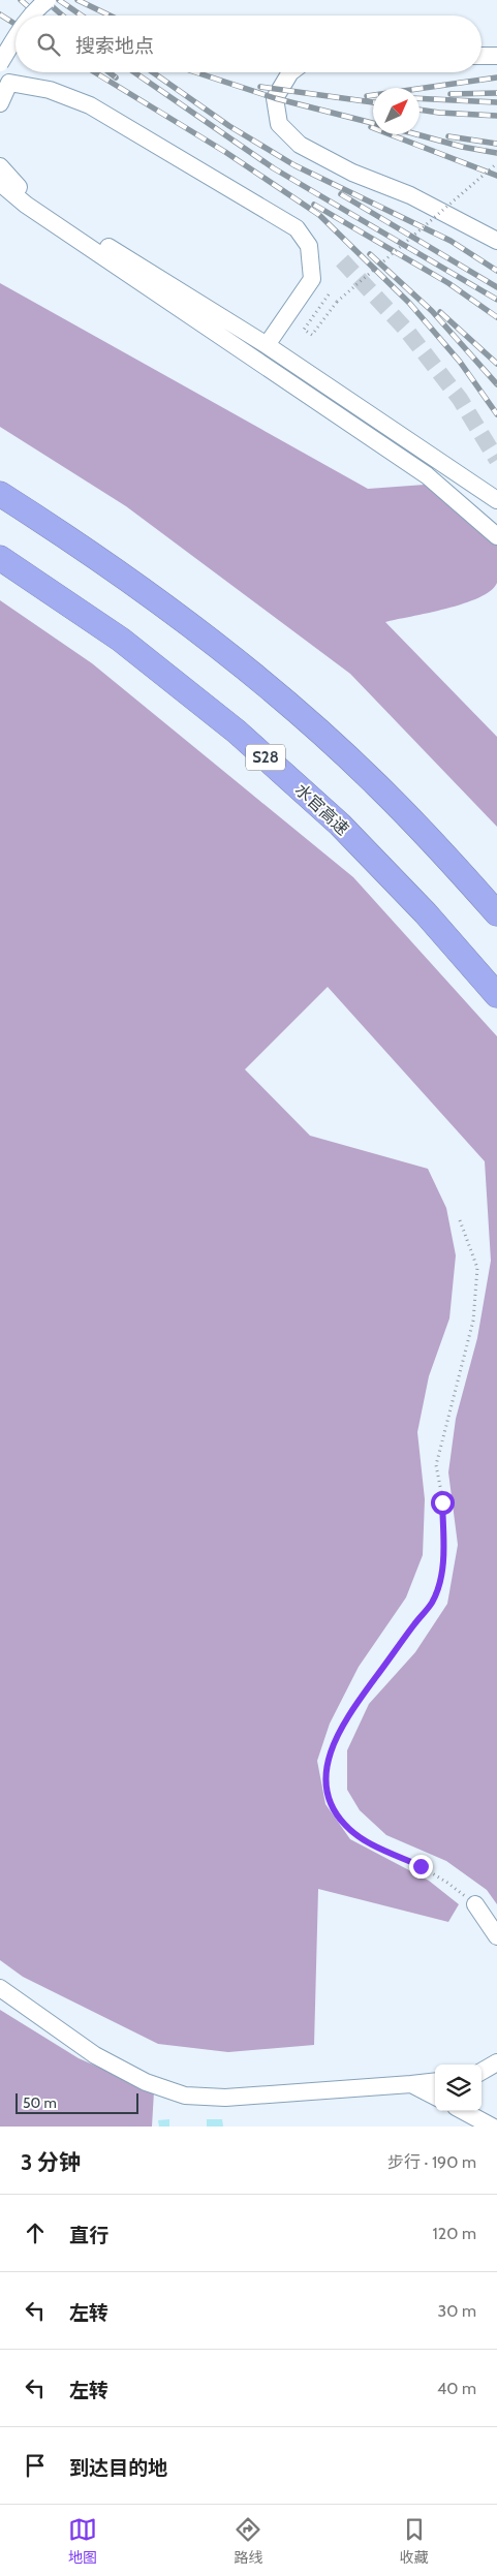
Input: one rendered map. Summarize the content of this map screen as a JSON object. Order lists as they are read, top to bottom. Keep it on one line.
{"streets":{"highway":["S28","水官高速"]},"scale_bar":"50 m","north":"top right","page":{"search":"搜索地点","scale":"50 m","heading":["3 分钟","步行 · 190 m"],"list":[["直行","120 m"],["左转","30 m"],["左转","40 m"],"到达目的地"],"nav":["地图","路线","收藏"]}}
